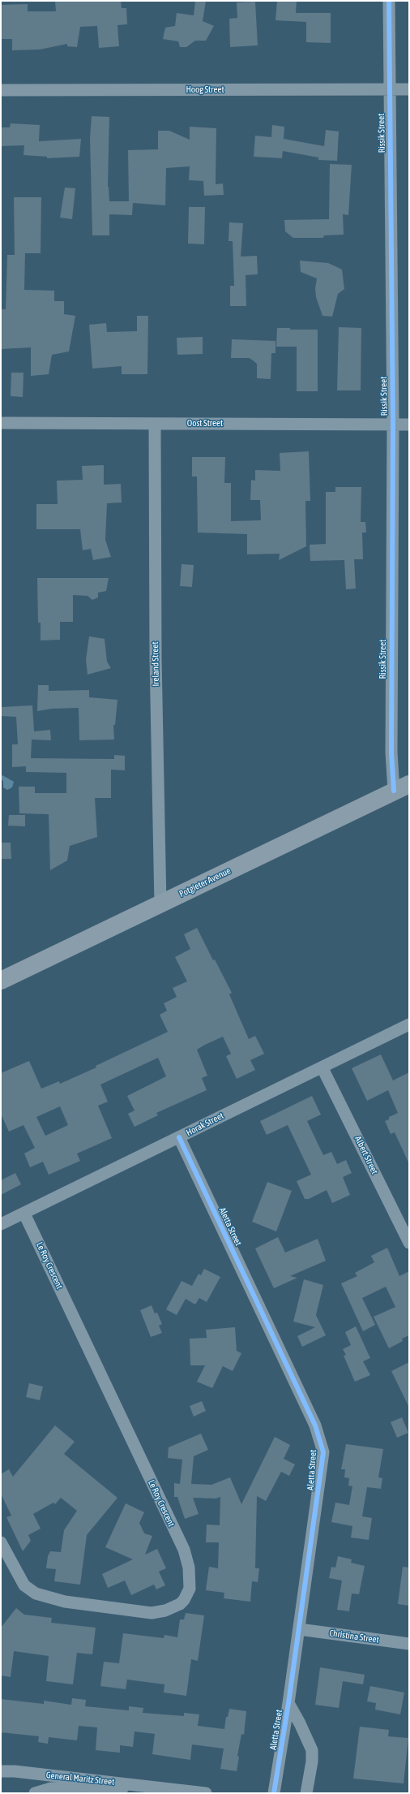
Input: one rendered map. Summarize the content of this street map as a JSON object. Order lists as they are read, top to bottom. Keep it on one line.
{"streets":{"street":["Hoog Street","Rissik Street","Oost Street","Ireland Street","Potgieter Avenue","Horak Street","Albert Street","Aletta Street","Le Roy Crescent","Christina Street","General Maritz Street"]},"crossings":[["Hoog Street","Rissik Street"],["Rissik Street","Oost Street"],["Rissik Street","Potgieter Avenue"],["Oost Street","Ireland Street"],["Ireland Street","Potgieter Avenue"],["Horak Street","Albert Street"],["Horak Street","Aletta Street"],["Horak Street","Le Roy Crescent"],["Aletta Street","Christina Street"]]}
